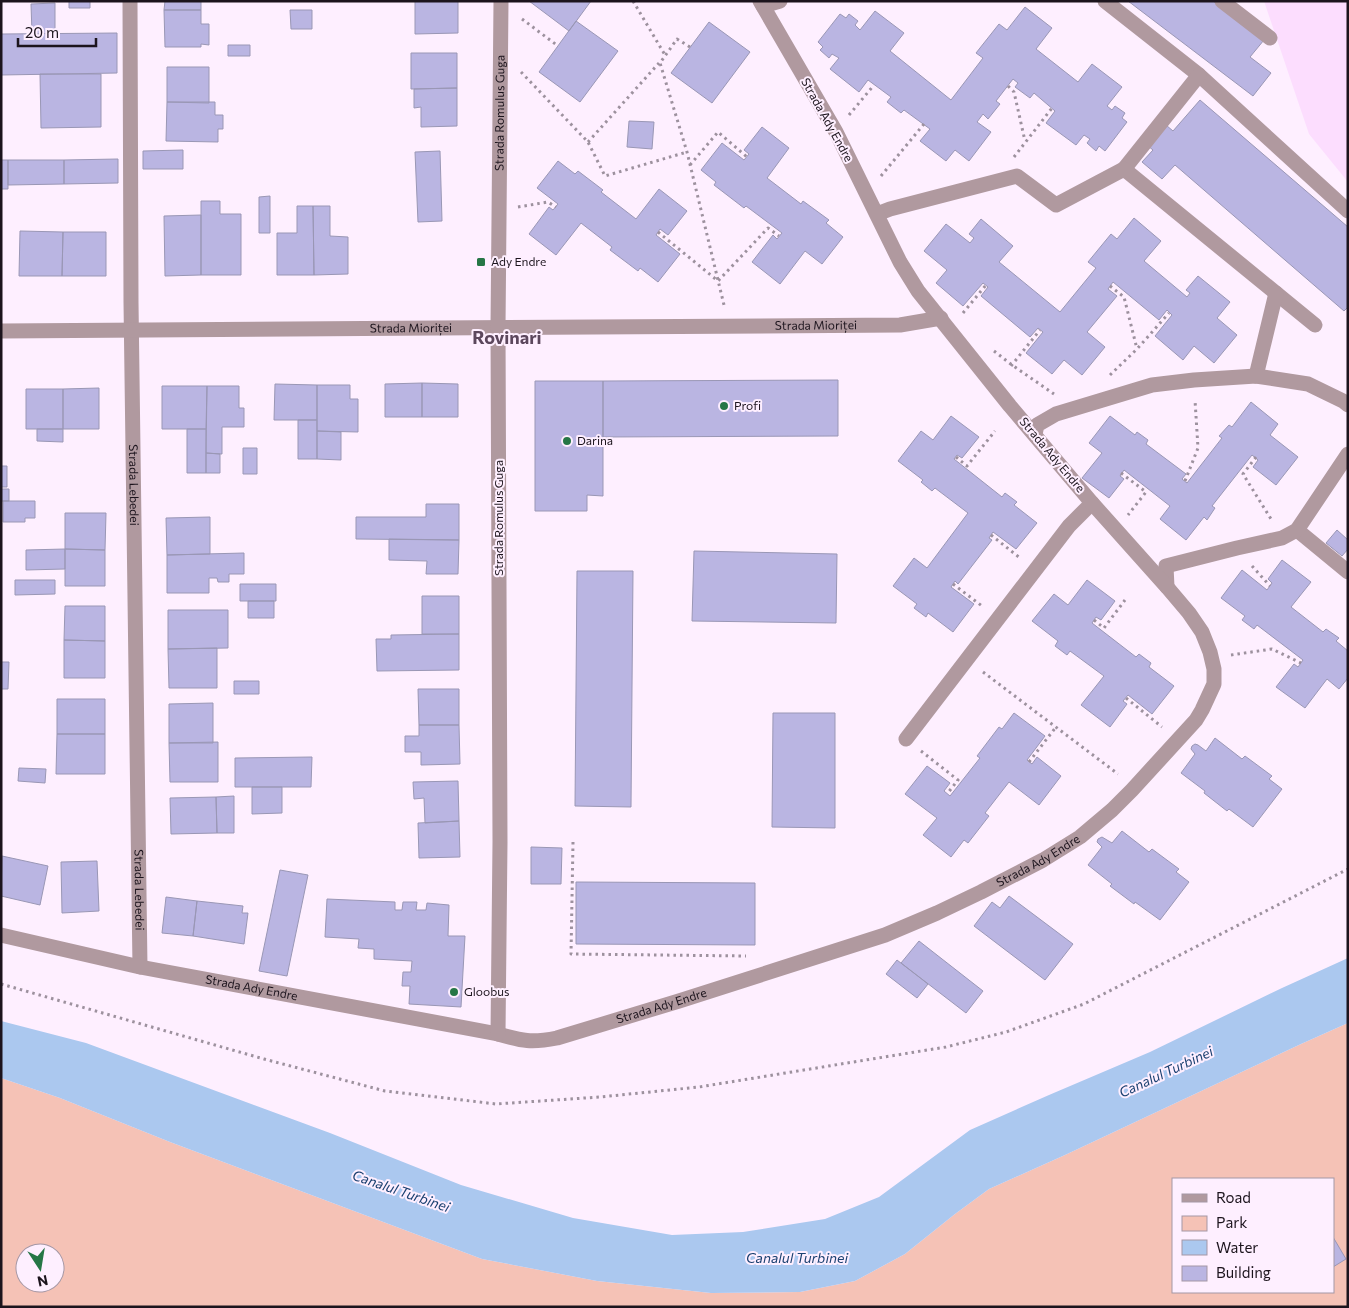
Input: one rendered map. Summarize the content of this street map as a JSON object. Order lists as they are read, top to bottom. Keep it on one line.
{"streets":{"street":["Strada Romulus Guga","Strada Ady Endre","Strada Mioriței","Strada Lebedei"]},"crossings":[["Strada Romulus Guga","Strada Ady Endre"],["Strada Romulus Guga","Strada Mioriței"],["Strada Ady Endre","Strada Mioriței"],["Strada Ady Endre","Strada Lebedei"],["Strada Mioriței","Strada Lebedei"]],"districts":["Rovinari"],"water":["Canalul Turbinei"],"places":{"transit":["Ady Endre"],"other":["Profi","Darina","Gloobus"]},"legend":["Road","Park","Water","Building"],"scale_bar":"20 m","north":"bottom"}
